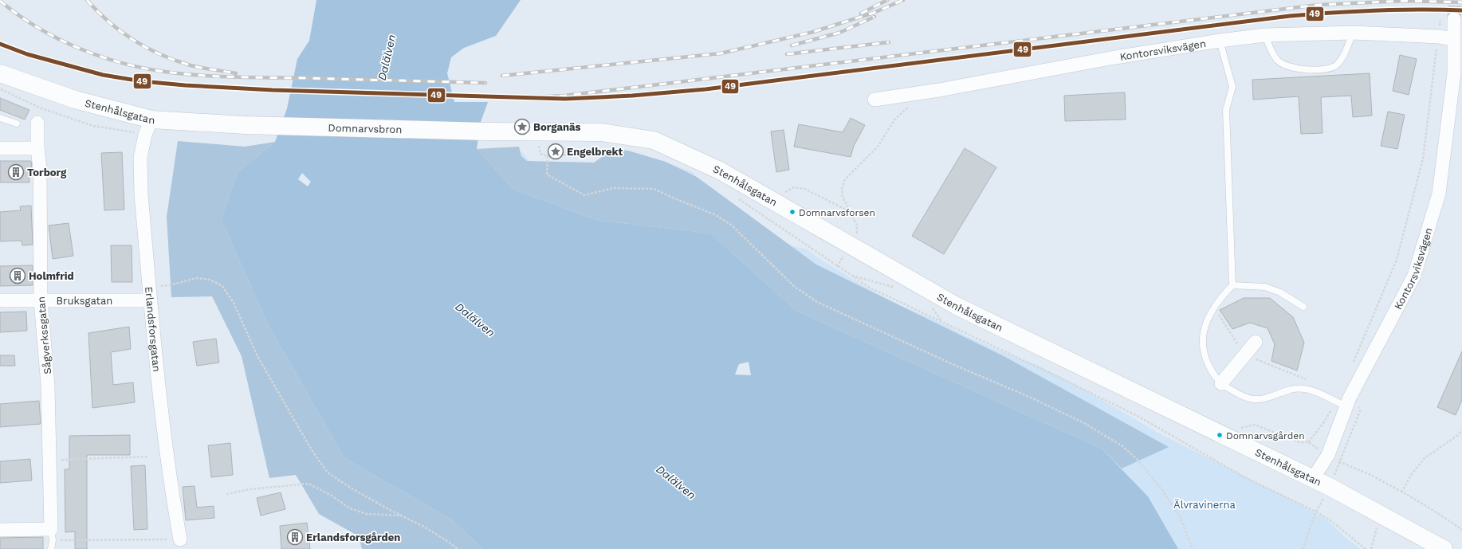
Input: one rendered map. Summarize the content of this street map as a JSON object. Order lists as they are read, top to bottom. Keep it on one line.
{"streets":{"street":["Kontorsviksvägen","Stenhålsgatan","Domnarvsbron","Bruksgatan","Erlandsforsgatan","Sågverkssgatan"]},"crossings":[["Kontorsviksvägen","Stenhålsgatan"],["Stenhålsgatan","Domnarvsbron"],["Stenhålsgatan","Erlandsforsgatan"],["Bruksgatan","Erlandsforsgatan"],["Bruksgatan","Sågverkssgatan"]],"water":["Dalälven"],"parks":["Älvravinerna"],"places":{"place":["Borganäs","Engelbrekt"],"building":["Torborg","Holmfrid","Erlandsforsgården"],"other":["Domnarvsforsen","Domnarvsgården"]},"lines":["transit line 49"]}
